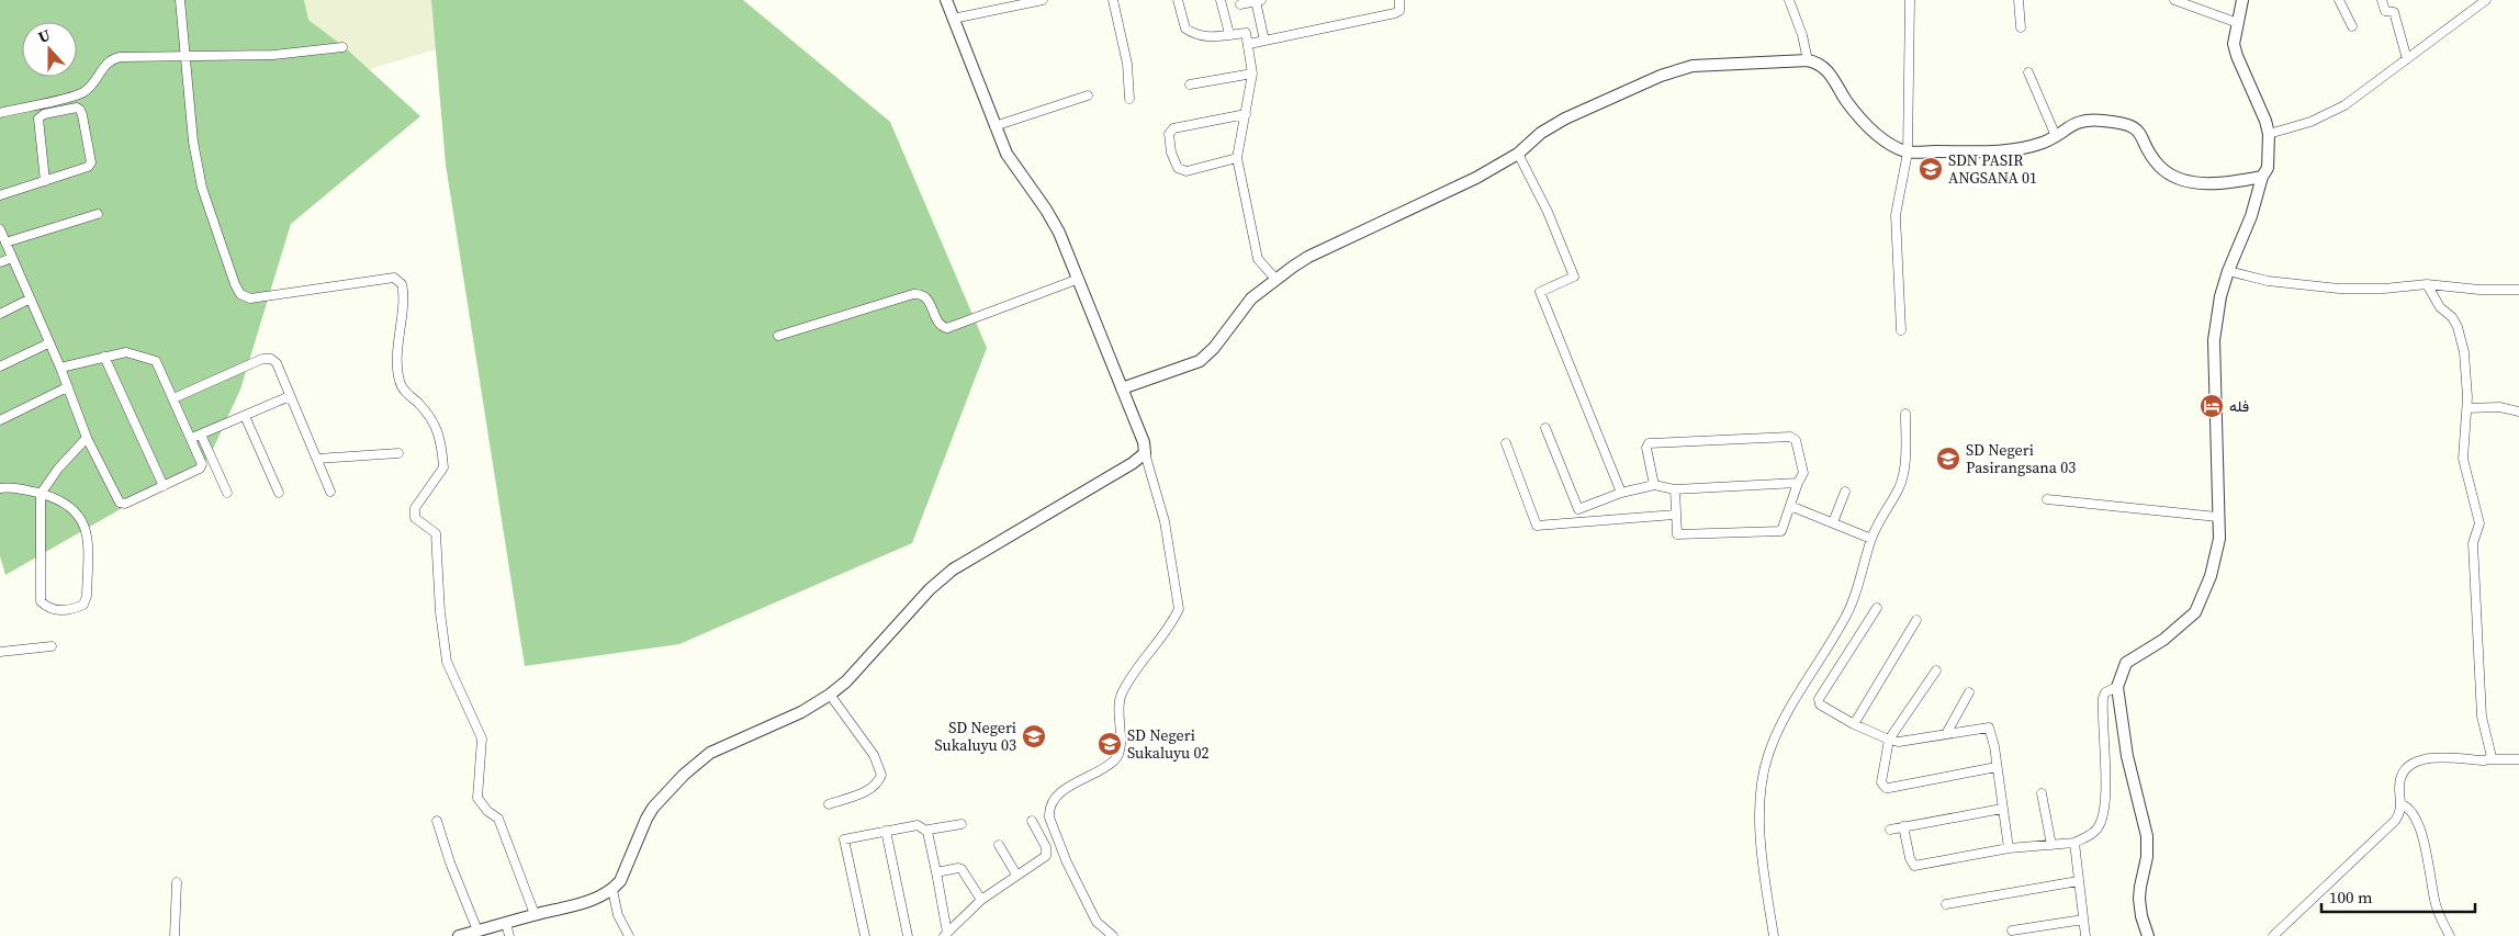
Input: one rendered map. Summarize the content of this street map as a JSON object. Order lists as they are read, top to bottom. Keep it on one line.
{"places":{"school or university":["SDN PASIR ANGSANA 01","SD Negeri Pasirangsana 03","SD Negeri Sukaluyu 03","SD Negeri Sukaluyu 02"],"hotel":["فله"]},"scale_bar":"100 m","north":"top"}
